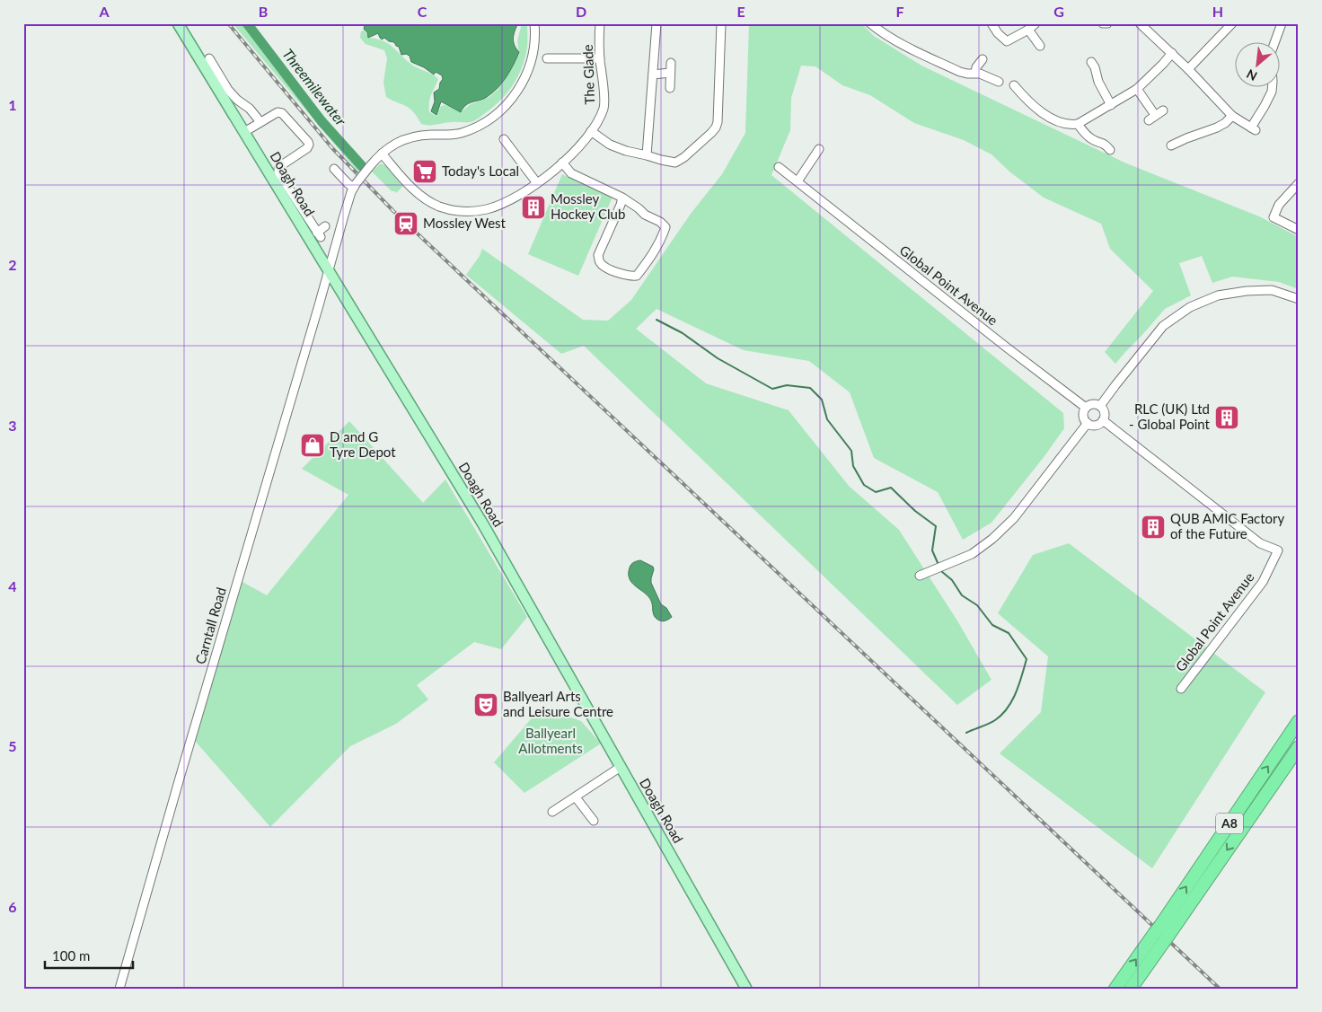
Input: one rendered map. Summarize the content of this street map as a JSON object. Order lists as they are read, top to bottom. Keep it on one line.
{"streets":{"highway":["A8"],"main road":["Doagh Road"],"street":["The Glade","Global Point Avenue","Carntall Road"]},"crossings":[["Doagh Road","Carntall Road"]],"water":["Threemilewater"],"parks":["Ballyearl Allotments"],"places":{"supermarket":["Today's Local"],"building":["Mossley Hockey Club","RLC (UK) Ltd - Global Point","QUB AMIC Factory of the Future"],"station":["Mossley West"],"shop":["D and G Tyre Depot"],"theatre":["Ballyearl Arts and Leisure Centre"]},"scale_bar":"100 m","north":"bottom left","grid":{"columns":["A","B","C","D","E","F","G","H"],"rows":["1","2","3","4","5","6"]}}
